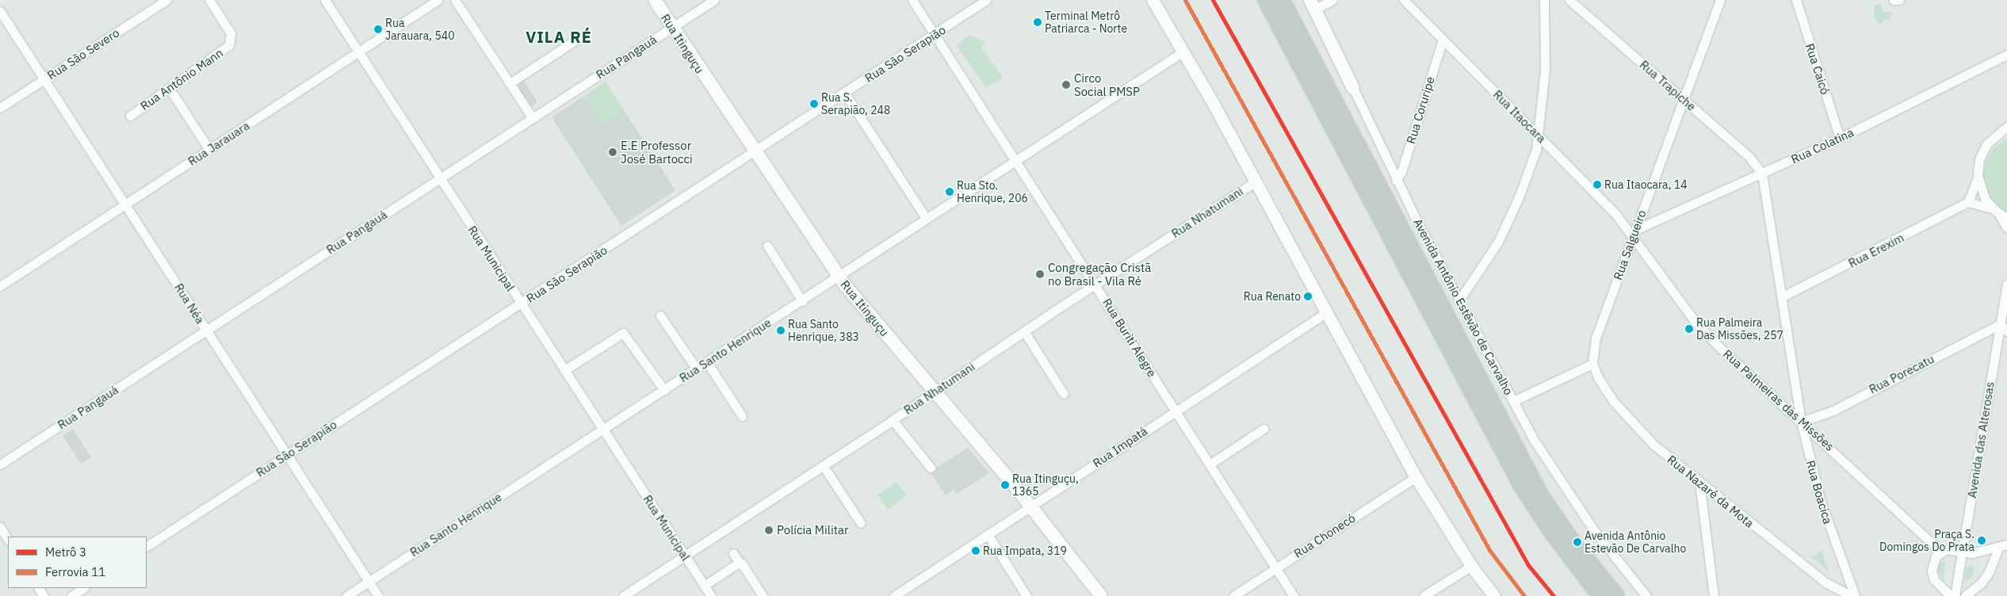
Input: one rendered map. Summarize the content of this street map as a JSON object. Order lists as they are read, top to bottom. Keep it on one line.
{"streets":{"highway":["Avenida Antônio Estêvão de Carvalho"],"main road":["Rua Itinguçu"],"street":["Rua São Severo","Rua São Serapião","Rua Pangauá","Rua Caicó","Rua Antônio Mann","Rua Trapiche","Rua Coruripe","Rua Itaocara","Rua Jarauara","Rua Colatina","Rua Nhatumani","Rua Salgueiro","Rua Erexim","Rua Municipal","Rua Néa","Rua Buriti Alegre","Rua Santo Henrique","Rua Porecatu","Rua Palmeiras das Missões","Avenida das Alterosas","Rua Impatá","Rua Nazaré da Mota","Rua Boacica","Rua Chonecó"]},"crossings":[["Rua Itinguçu","Rua São Serapião"],["Rua Itinguçu","Rua Pangauá"],["Rua Itinguçu","Rua Nhatumani"],["Rua Itinguçu","Rua Santo Henrique"],["Rua Itinguçu","Rua Impatá"],["Rua São Severo","Rua Néa"],["Rua São Serapião","Rua Municipal"],["Rua São Serapião","Rua Néa"],["Rua São Serapião","Rua Buriti Alegre"],["Rua Pangauá","Rua Municipal"],["Rua Pangauá","Rua Néa"],["Rua Caicó","Rua Colatina"],["Rua Trapiche","Rua Colatina"],["Rua Trapiche","Rua Salgueiro"],["Rua Trapiche","Rua Boacica"],["Rua Coruripe","Rua Itaocara"],["Rua Coruripe","Avenida Antônio Estêvão de Carvalho"],["Rua Itaocara","Rua Colatina"],["Rua Itaocara","Rua Salgueiro"],["Rua Itaocara","Rua Palmeiras das Missões"],["Rua Jarauara","Rua Municipal"],["Rua Jarauara","Rua Néa"],["Rua Colatina","Rua Salgueiro"],["Rua Colatina","Rua Palmeiras das Missões"],["Rua Colatina","Rua Boacica"],["Rua Nhatumani","Rua Municipal"],["Rua Nhatumani","Rua Buriti Alegre"],["Rua Salgueiro","Rua Palmeiras das Missões"],["Rua Salgueiro","Rua Nazaré da Mota"],["Rua Erexim","Rua Boacica"],["Rua Municipal","Rua Santo Henrique"],["Rua Néa","Rua Santo Henrique"],["Rua Buriti Alegre","Rua Santo Henrique"],["Rua Buriti Alegre","Rua Impatá"],["Rua Buriti Alegre","Rua Chonecó"],["Rua Porecatu","Rua Palmeiras das Missões"],["Rua Porecatu","Avenida das Alterosas"],["Rua Porecatu","Rua Boacica"],["Rua Palmeiras das Missões","Rua Boacica"]],"districts":["VILA RÉ"],"places":["Terminal Metrô Patriarca - Norte","Rua Jarauara, 540","Circo Social PMSP","Rua S. Serapião, 248","E.E Professor José Bartocci","Rua Itaocara, 14","Rua Sto. Henrique, 206","Congregação Cristã no Brasil - Vila Ré","Rua Renato","Rua Palmeira Das Missões, 257","Rua Santo Henrique, 383","Rua Itinguçu, 1365","Polícia Militar","Praça S. Domingos Do Prata","Avenida Antônio Estevão De Carvalho","Rua Impata, 319"],"lines":["metro line 3","rail line 11"],"legend":["Metrô 3","Ferrovia 11"]}
